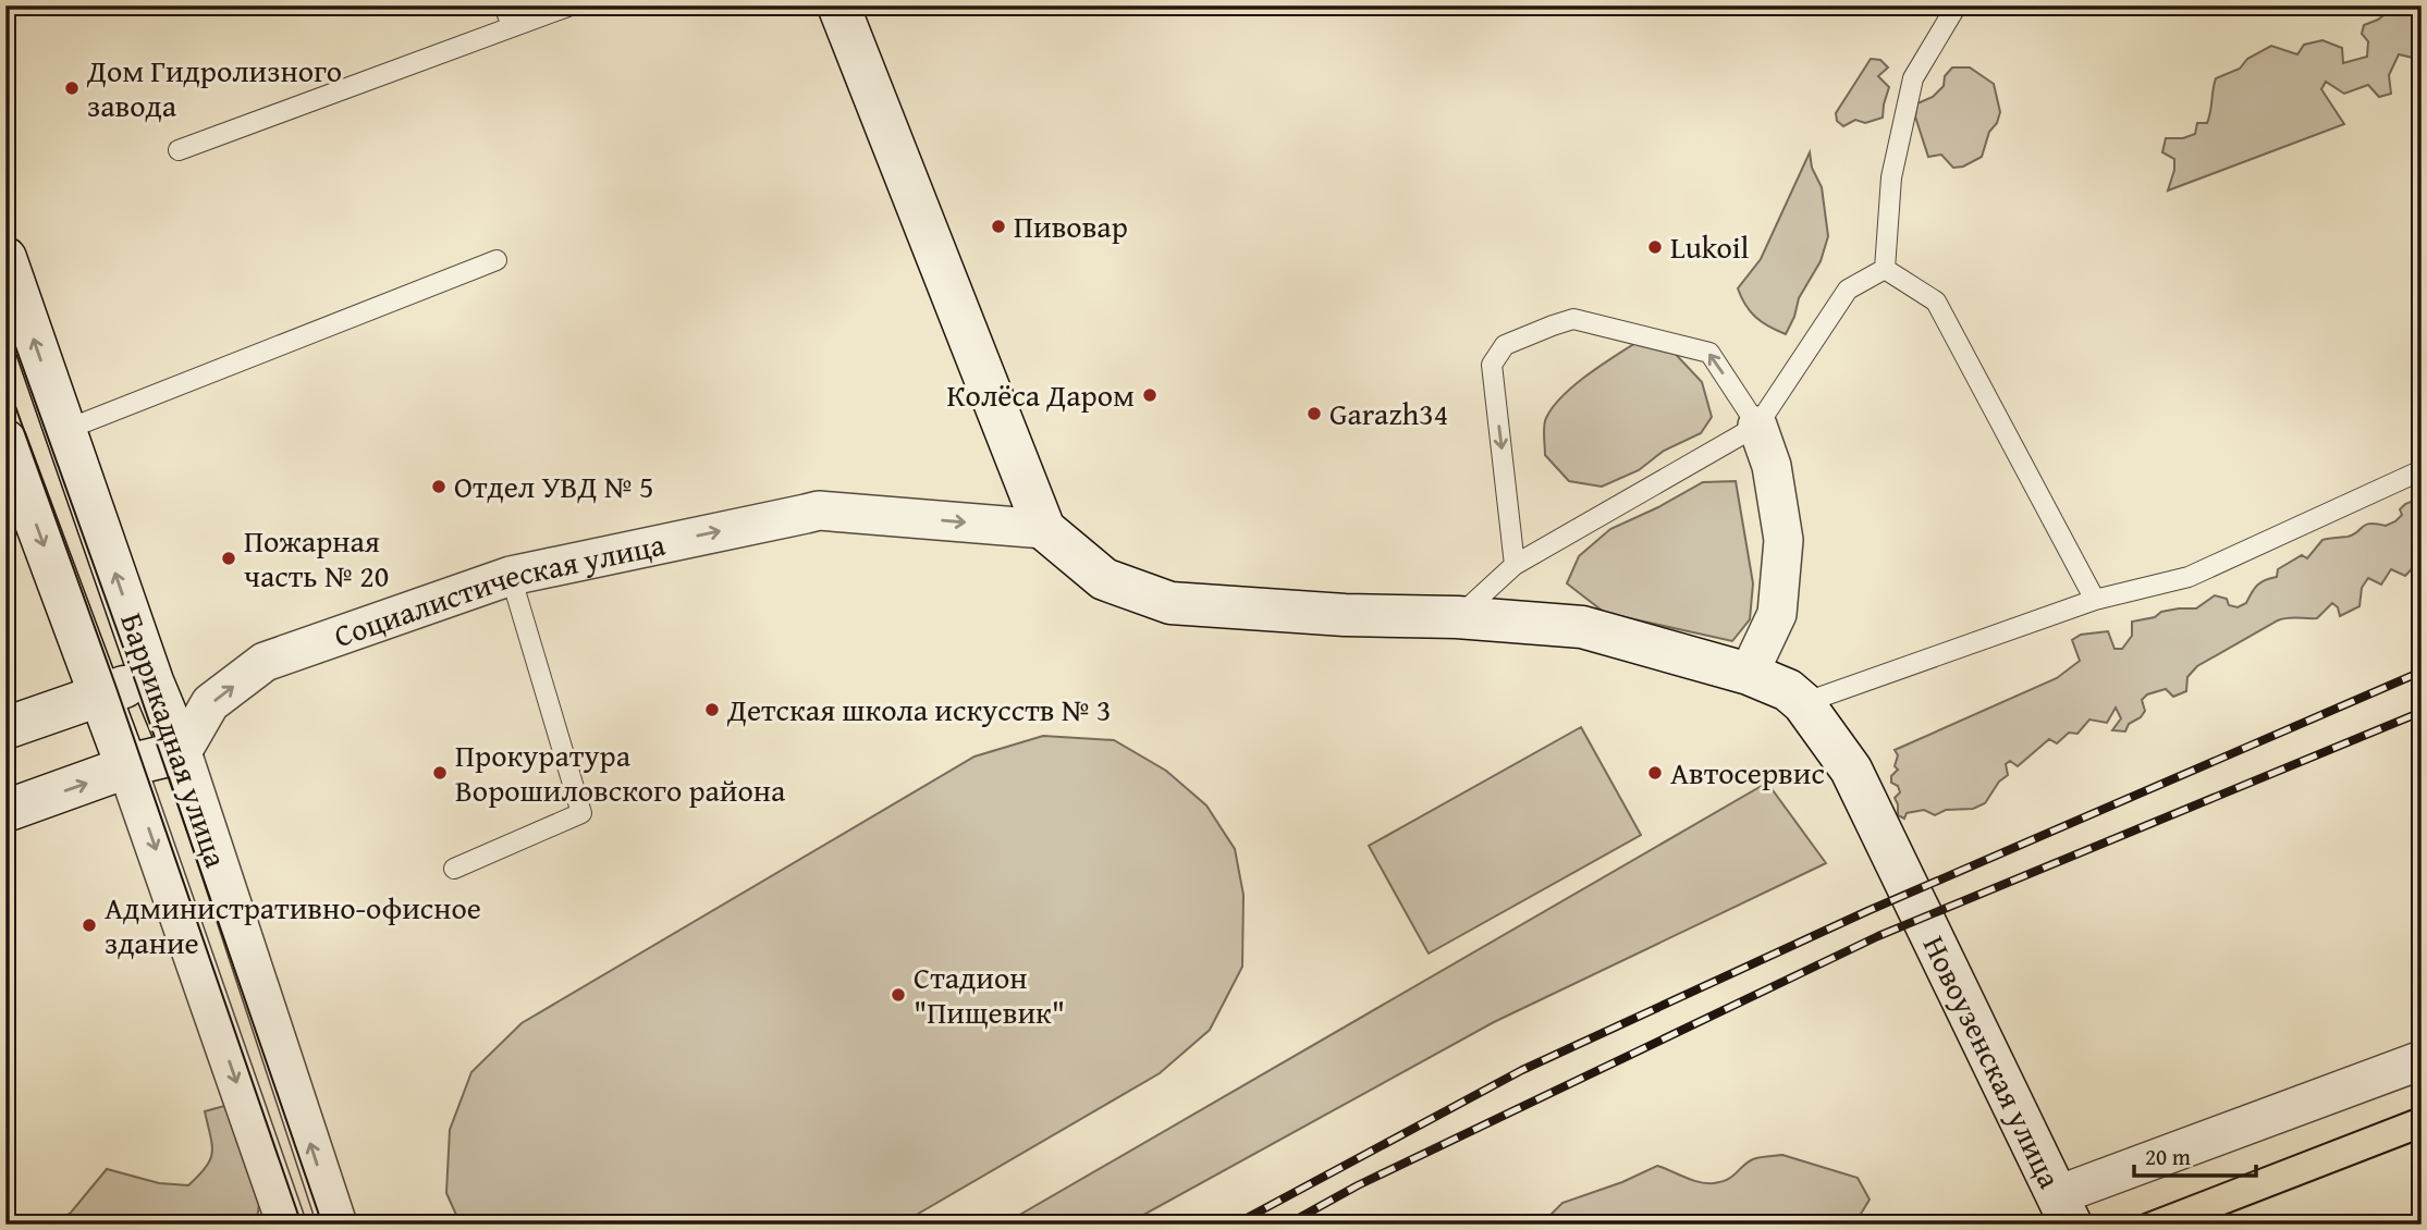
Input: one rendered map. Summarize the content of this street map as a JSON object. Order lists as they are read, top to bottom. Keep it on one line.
{"streets":{"street":["Социалистическая улица","Баррикадная улица","Новоузенская улица"]},"crossings":[["Социалистическая улица","Баррикадная улица"]],"one_way":["Социалистическая улица"],"places":["Дом Гидролизного завода","Пивовар","Lukoil","Колёса Даром","Garazh34","Отдел УВД № 5","Пожарная часть № 20","Детская школа искусств № 3","Прокуратура Ворошиловского района","Автосервис","Административно-офисное здание","Стадион \"Пищевик\""],"scale_bar":"20 m"}
